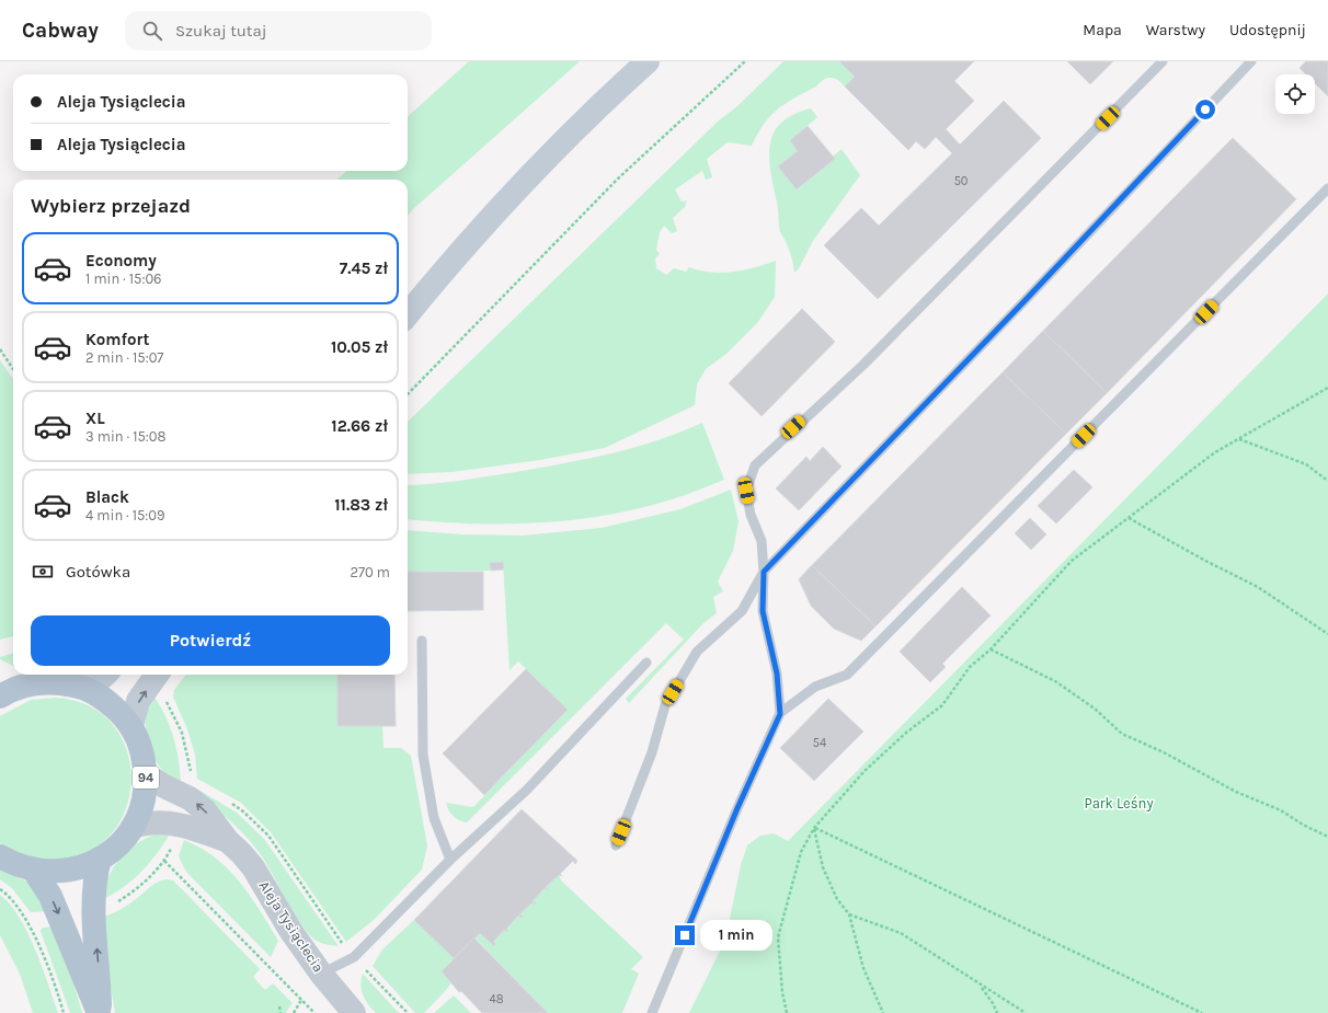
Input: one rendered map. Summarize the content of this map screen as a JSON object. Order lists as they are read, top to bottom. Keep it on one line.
{"streets":{"main road":["94"],"street":["Aleja Tysiąclecia"]},"crossings":[["94","Aleja Tysiąclecia"]],"parks":["Park Leśny"],"house_numbers":["50","54","48"],"page":{"header":"Cabway","search":"Szukaj tutaj","nav":["Mapa","Warstwy","Udostępnij"],"banner":["Aleja Tysiąclecia","Aleja Tysiąclecia"],"heading":"Wybierz przejazd","list":[{"name":"Economy","note":"1 min · 15:06","value":"7.45 zł"},{"name":"Komfort","note":"2 min · 15:07","value":"10.05 zł"},{"name":"XL","note":"3 min · 15:08","value":"12.66 zł"},{"name":"Black","note":"4 min · 15:09","value":"11.83 zł"}],"pay":["Gotówka","270 m"],"buttons":"Potwierdź","bubble":"1 min"}}
